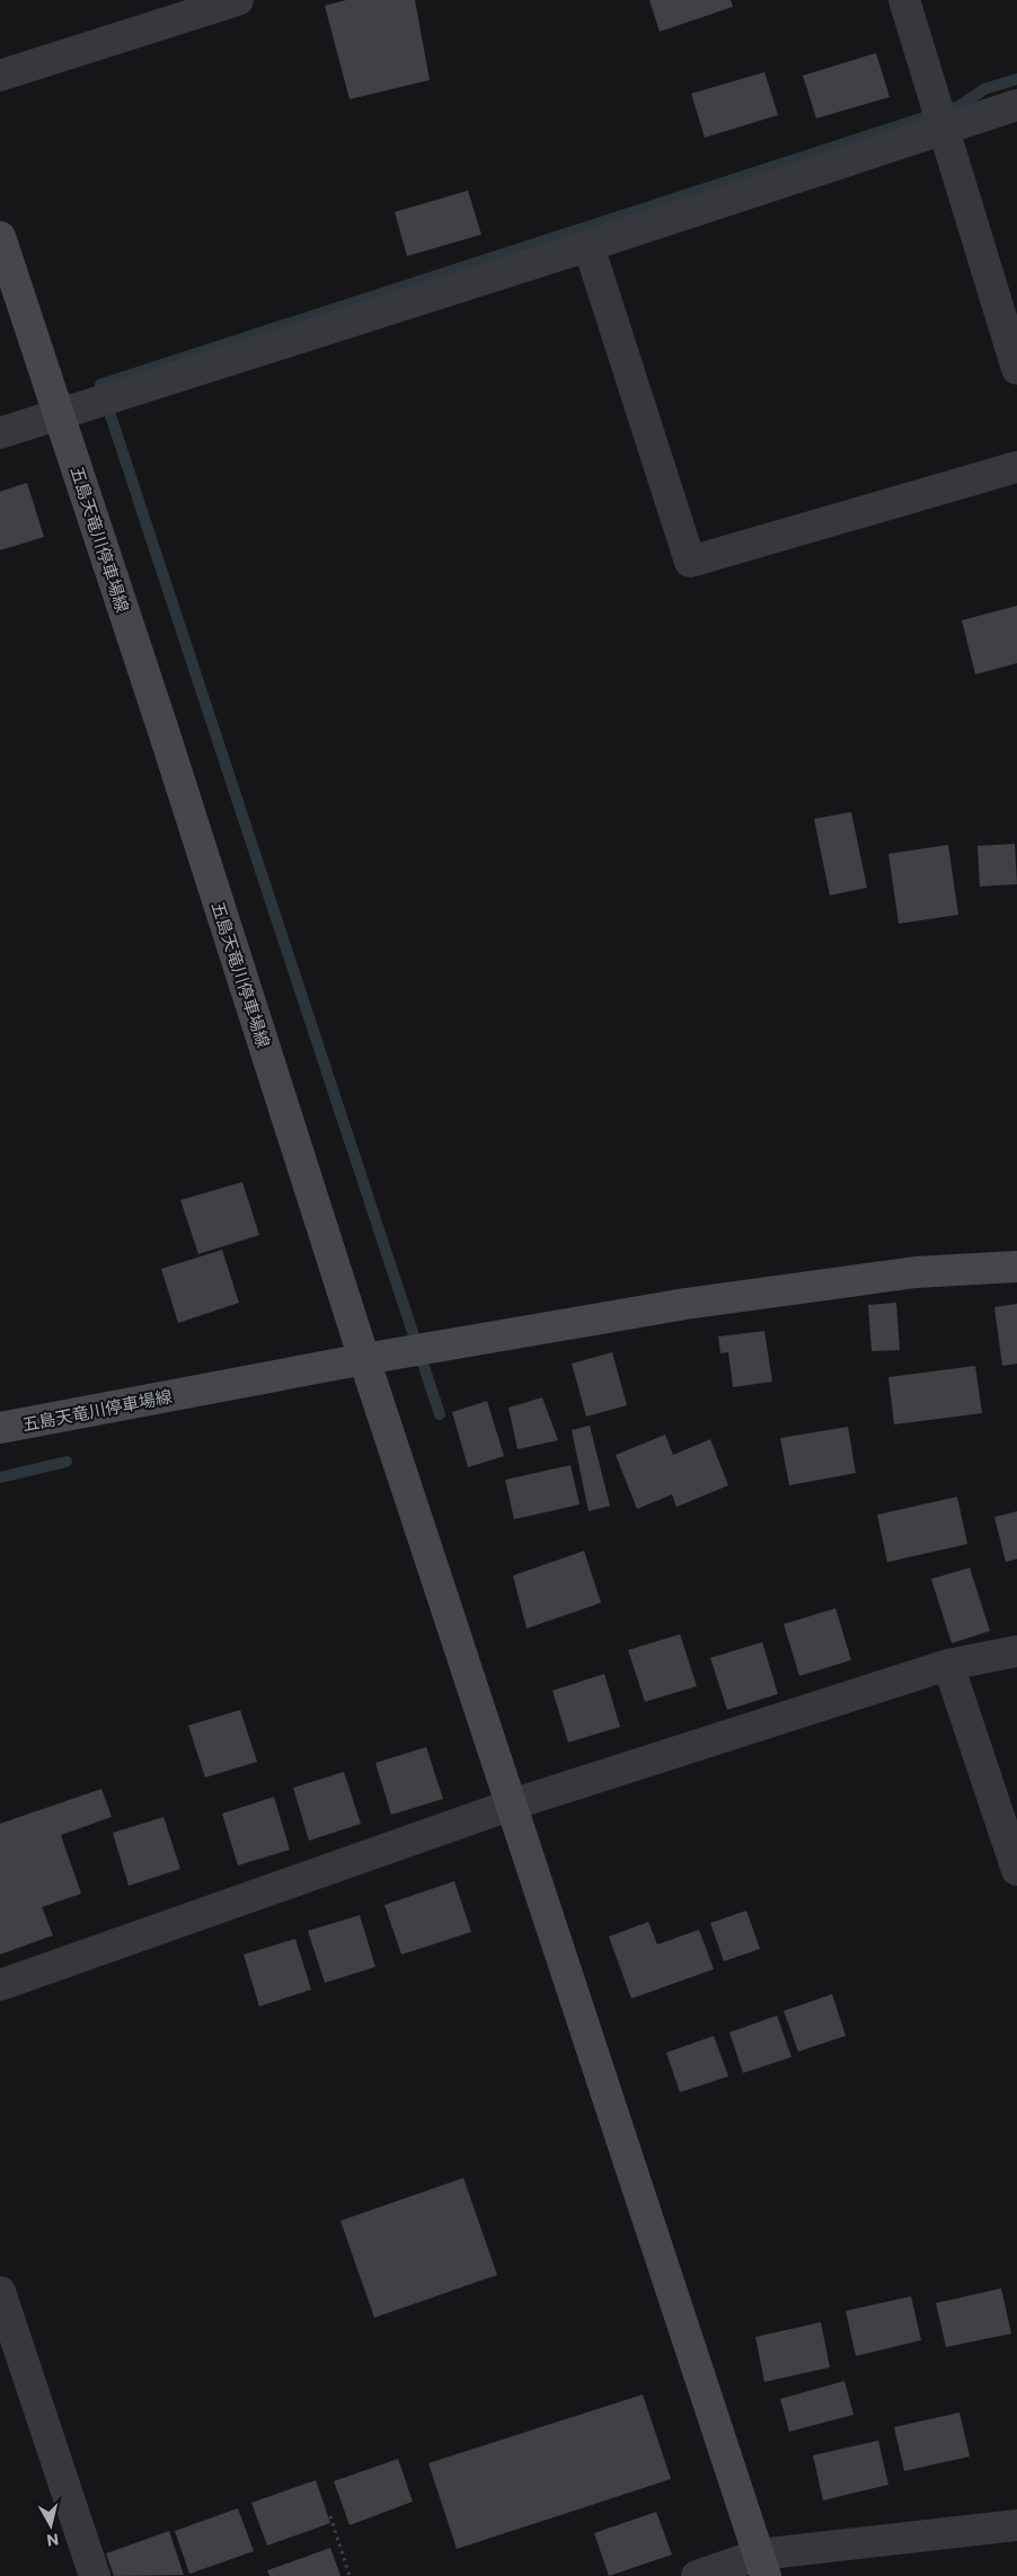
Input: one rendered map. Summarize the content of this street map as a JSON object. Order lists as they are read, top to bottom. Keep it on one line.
{"streets":{"street":["五島天竜川停車場線"]},"north":"bottom"}
